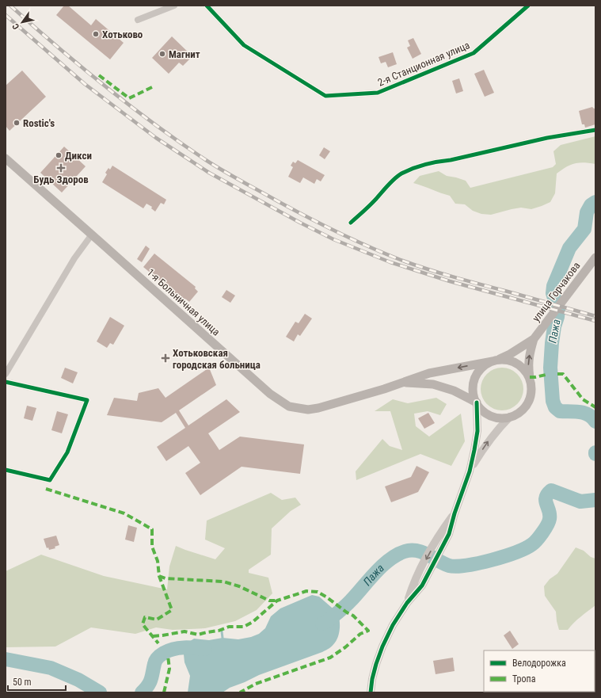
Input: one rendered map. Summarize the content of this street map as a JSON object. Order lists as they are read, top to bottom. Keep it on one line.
{"streets":{"main road":["улица Горчакова","1-я Больничная улица"],"street":["2-я Станционная улица"]},"water":["Пажа"],"places":{"other":["Хотьково","Магнит","Rostic's","Дикси"],"health":["Будь Здоров","Хотьковская городская больница"]},"legend":["Велодорожка","Тропа"],"scale_bar":"50 m","north":"bottom left"}
